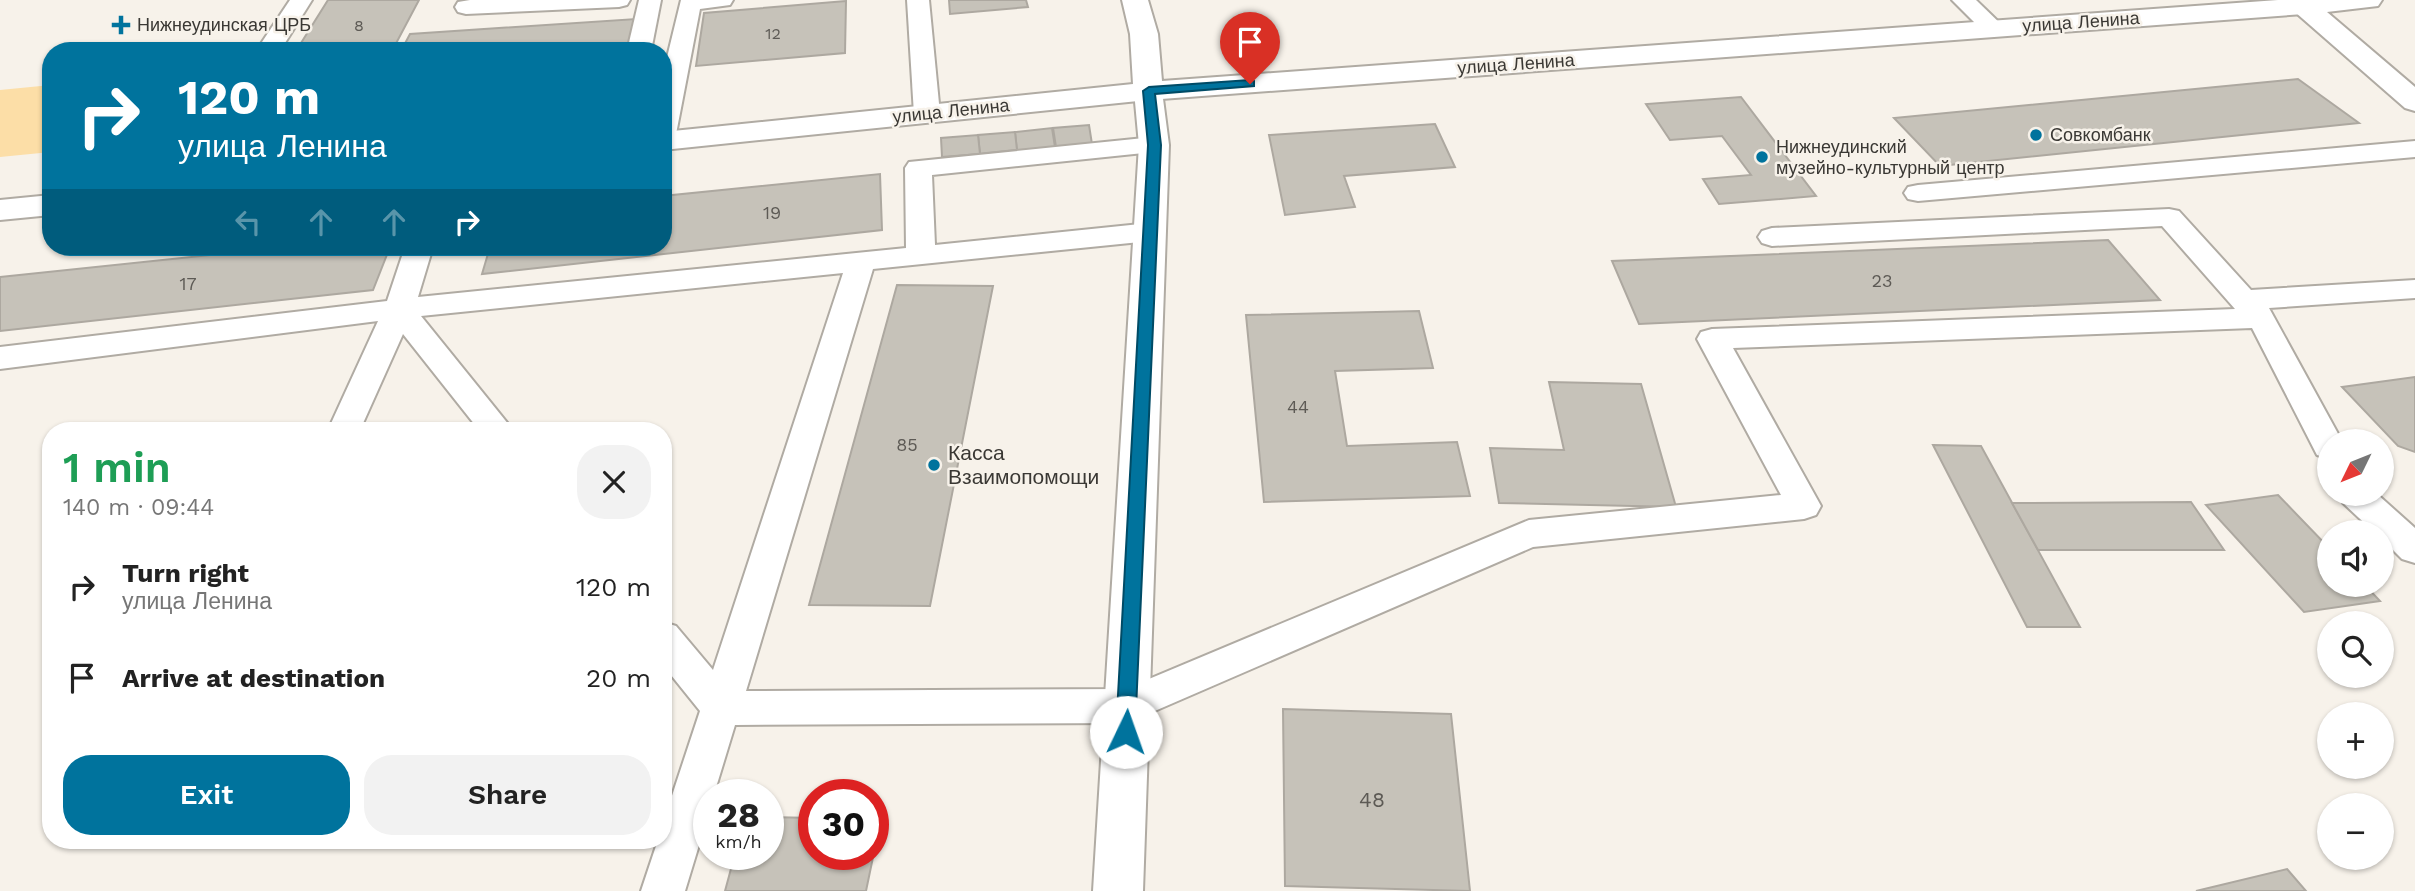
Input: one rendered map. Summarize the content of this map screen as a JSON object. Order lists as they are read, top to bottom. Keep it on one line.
{"streets":{"street":["улица Ленина"]},"places":{"health":["Нижнеудинская ЦРБ"],"other":["Совкомбанк","Нижнеудинский музейно-культурный центр","Касса Взаимопомощи"]},"house_numbers":["8","12","19","23","17","44","85","48"],"north":"bottom left","page":{"turn":["120 m","улица Ленина"],"heading":["1 min","140 m · 09:44"],"map_buttons":["+","−"],"list":[{"name":"Turn right","note":"улица Ленина","value":"120 m"},{"name":"Arrive at destination","value":"20 m"}],"buttons":["Exit","Share"],"speed":"28 km/h","limit":"30"}}
